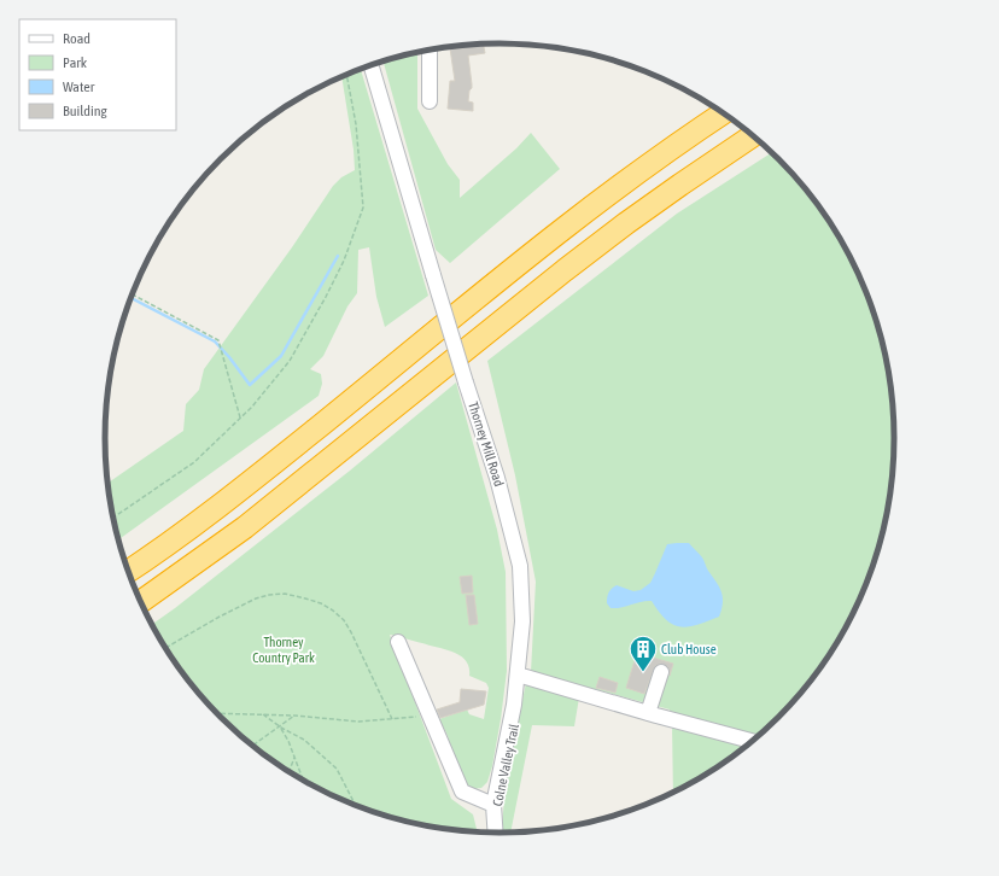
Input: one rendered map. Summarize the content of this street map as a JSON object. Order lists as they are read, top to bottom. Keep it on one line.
{"streets":{"street":["Thorney Mill Road"]},"parks":["Thorney Country Park"],"places":{"building":["Club House"]},"legend":["Road","Park","Water","Building"]}
